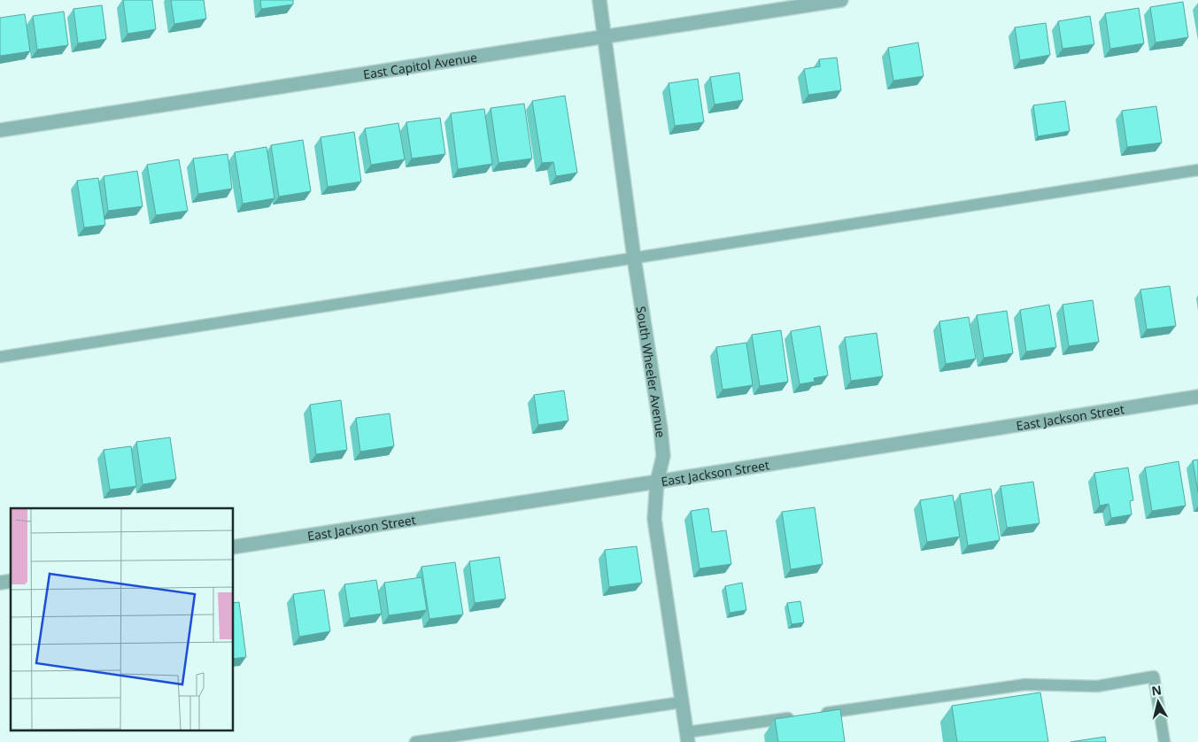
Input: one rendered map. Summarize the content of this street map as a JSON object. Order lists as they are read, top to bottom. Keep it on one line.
{"streets":{"street":["East Capitol Avenue","South Wheeler Avenue","East Jackson Street"]},"crossings":[["East Capitol Avenue","South Wheeler Avenue"],["South Wheeler Avenue","East Jackson Street"]],"north":"top"}
